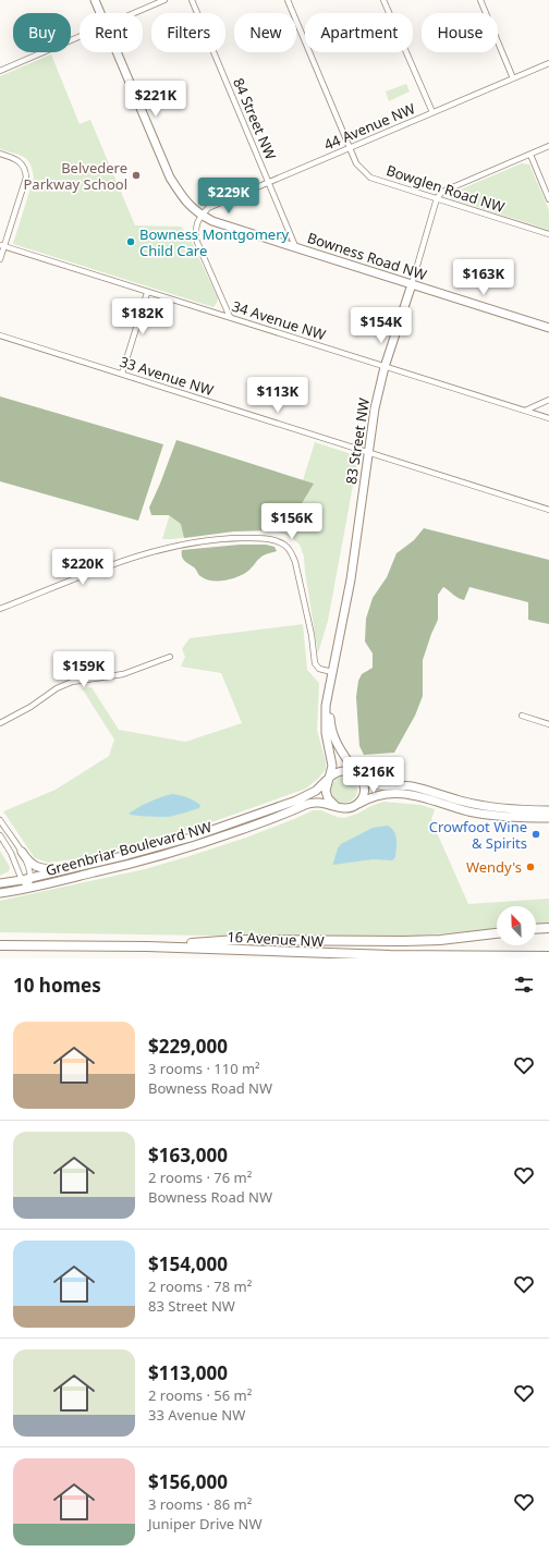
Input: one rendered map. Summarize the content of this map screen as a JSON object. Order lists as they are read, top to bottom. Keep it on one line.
{"streets":{"highway":["16 Avenue NW"],"street":["84 Street NW","44 Avenue NW","Bowglen Road NW","Bowness Road NW","34 Avenue NW","33 Avenue NW","83 Street NW","Greenbriar Boulevard NW"]},"crossings":[["84 Street NW","44 Avenue NW"],["84 Street NW","Bowness Road NW"],["44 Avenue NW","Bowglen Road NW"],["44 Avenue NW","Bowness Road NW"],["Bowglen Road NW","83 Street NW"],["Bowness Road NW","83 Street NW"],["34 Avenue NW","83 Street NW"],["33 Avenue NW","83 Street NW"],["83 Street NW","Greenbriar Boulevard NW"]],"places":["Belvedere Parkway School","Bowness Montgomery Child Care","Crowfoot Wine & Spirits","Wendy's"],"north":"top left","page":{"chip":["Buy","Rent","Filters","New","Apartment","House"],"price":["$221K","$229K","$163K","$182K","$154K","$113K","$156K","$220K","$159K","$216K"],"heading":"10 homes","list":[{"name":"$229,000","note":"3 rooms · 110 m² · Bowness Road NW"},{"name":"$163,000","note":"2 rooms · 76 m² · Bowness Road NW"},{"name":"$154,000","note":"2 rooms · 78 m² · 83 Street NW"},{"name":"$113,000","note":"2 rooms · 56 m² · 33 Avenue NW"},{"name":"$156,000","note":"3 rooms · 86 m² · Juniper Drive NW"}]}}
